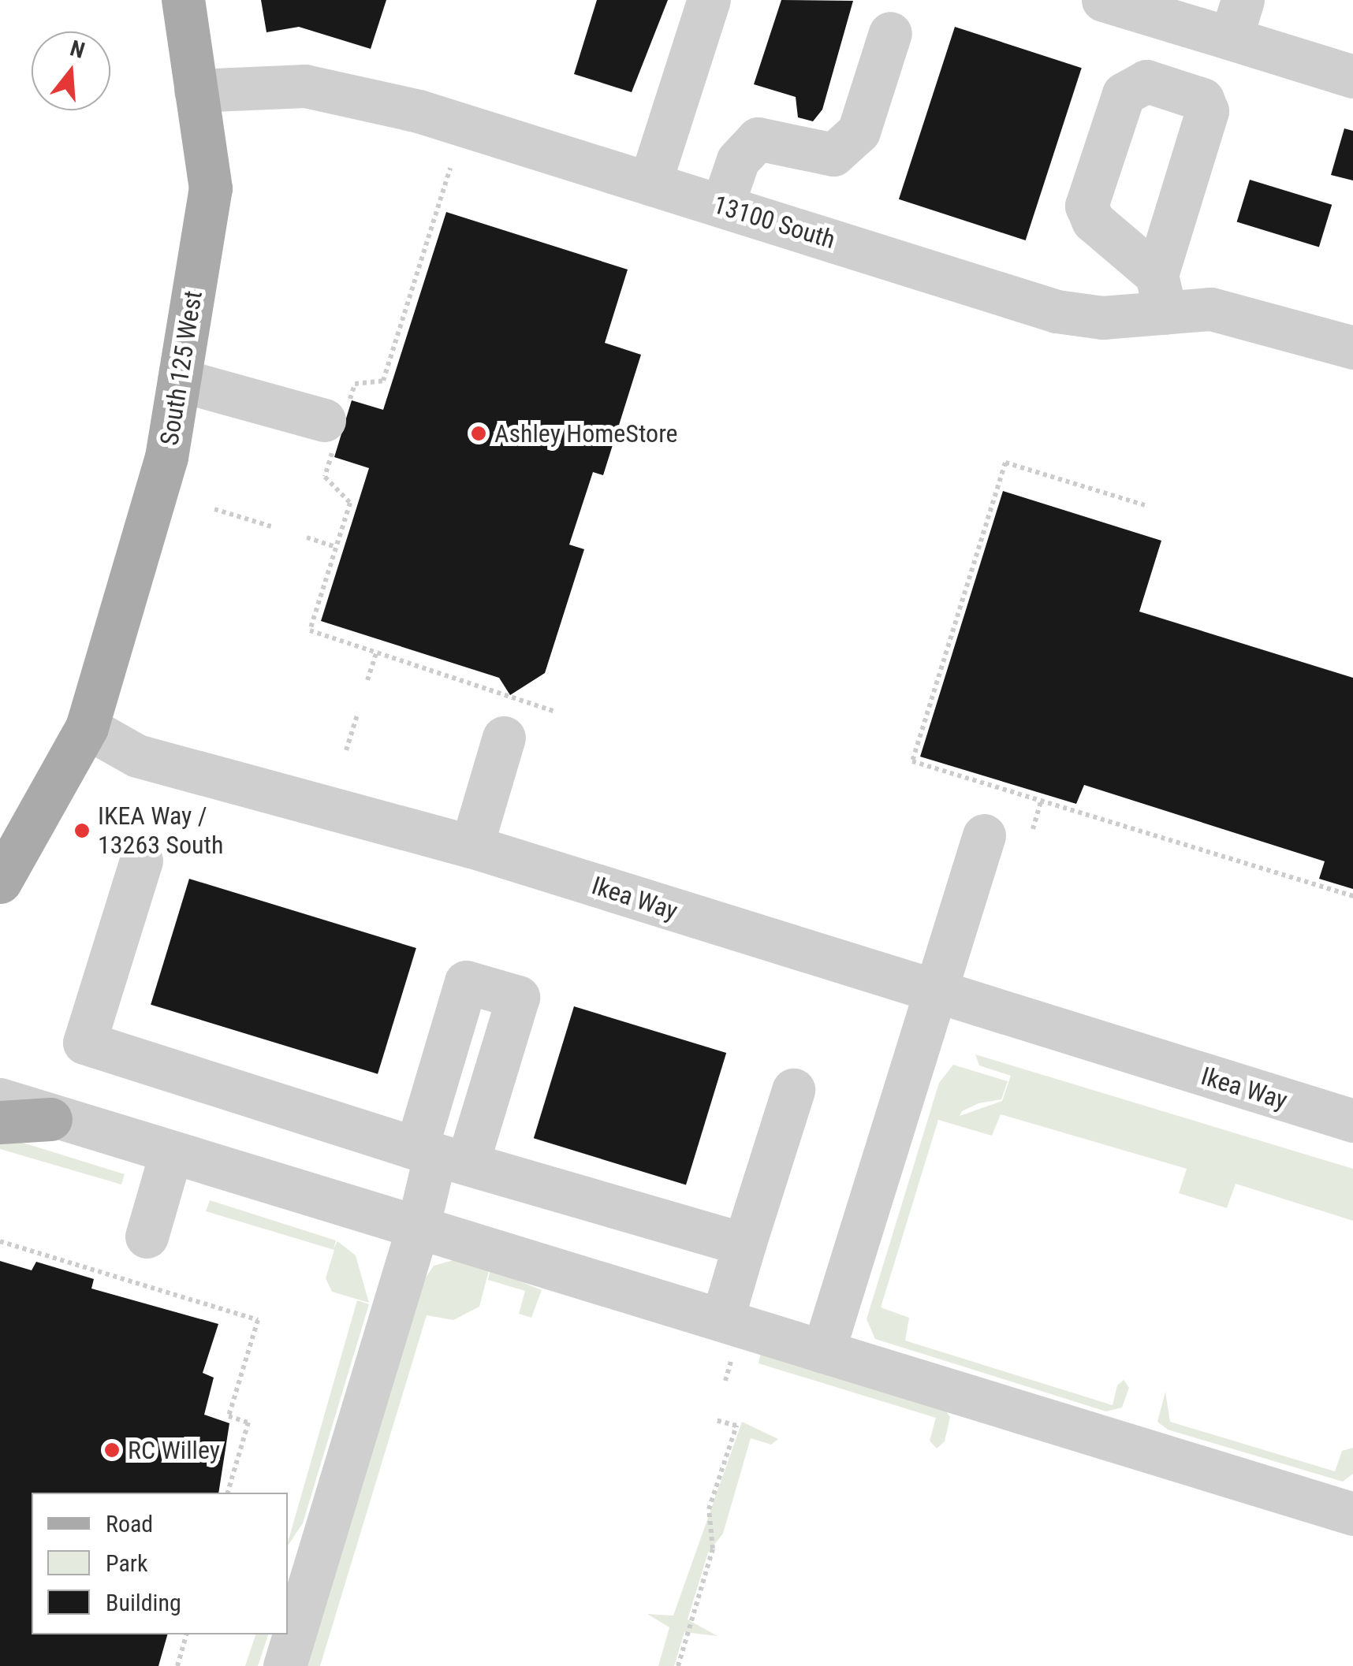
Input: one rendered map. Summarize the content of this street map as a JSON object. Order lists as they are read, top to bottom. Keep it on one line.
{"streets":{"main road":["South 125 West"],"street":["13100 South","Ikea Way"]},"crossings":[["13100 South","South 125 West"],["South 125 West","Ikea Way"]],"places":["Ashley HomeStore","IKEA Way / 13263 South","RC Willey"],"legend":["Road","Park","Building"],"north":"top"}
